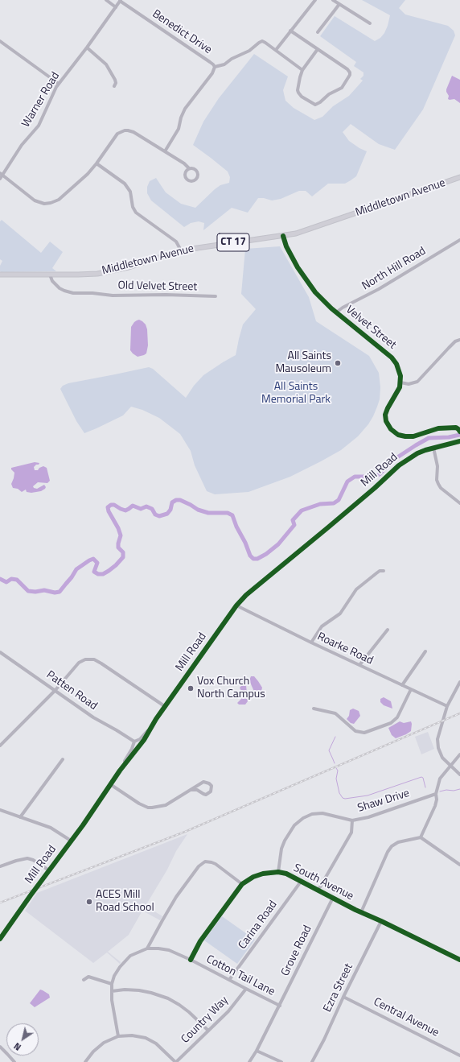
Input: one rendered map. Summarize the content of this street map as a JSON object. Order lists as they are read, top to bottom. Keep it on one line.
{"streets":{"main road":["Middletown Avenue","CT 17"],"street":["Benedict Drive","Warner Road","North Hill Road","Old Velvet Street","Velvet Street","Mill Road","Roarke Road","Patten Road","Shaw Drive","South Avenue","Carina Road","Grove Road","Cotton Tail Lane","Ezra Street","Central Avenue","Country Way"]},"crossings":[["Benedict Drive","Warner Road"],["Middletown Avenue","Old Velvet Street"],["Middletown Avenue","Velvet Street"],["North Hill Road","Velvet Street"],["Mill Road","Roarke Road"],["Shaw Drive","South Avenue"],["South Avenue","Carina Road"],["South Avenue","Grove Road"],["South Avenue","Cotton Tail Lane"],["South Avenue","Ezra Street"],["Carina Road","Cotton Tail Lane"],["Grove Road","Cotton Tail Lane"],["Cotton Tail Lane","Country Way"],["Ezra Street","Central Avenue"]],"parks":["All Saints Memorial Park"],"places":["All Saints Mausoleum","Vox Church North Campus","ACES Mill Road School"],"north":"bottom left"}
